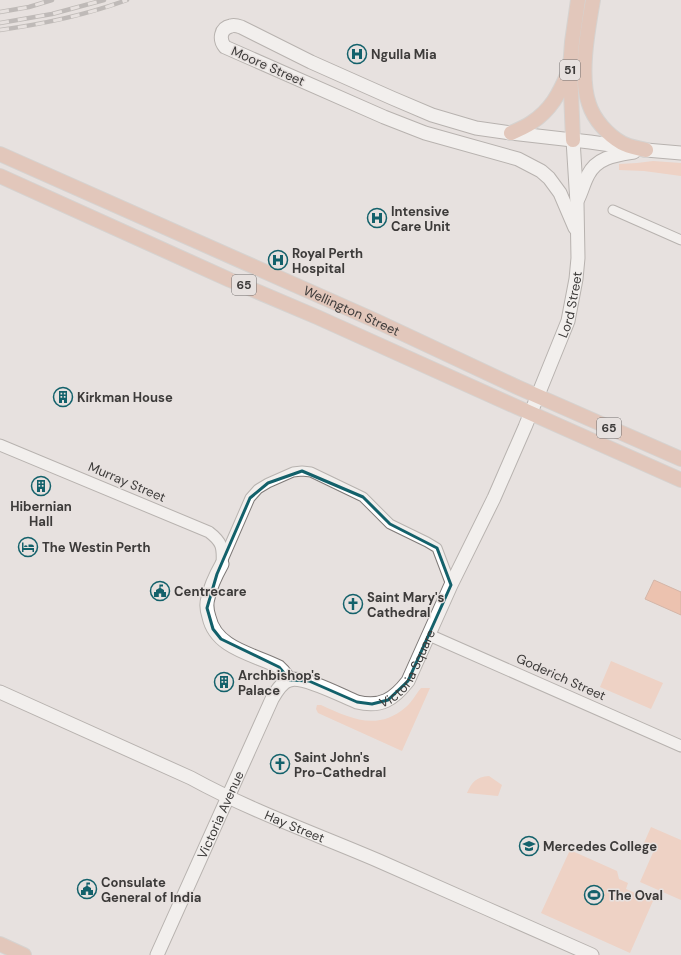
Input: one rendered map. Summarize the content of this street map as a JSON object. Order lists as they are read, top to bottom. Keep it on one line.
{"streets":{"main road":["Moore Street","51","65","Lord Street","Wellington Street","Victoria Square","Victoria Avenue","Hay Street"],"street":["Murray Street","Goderich Street"]},"crossings":[["Moore Street","51"],["Moore Street","Lord Street"],["51","Lord Street"],["Lord Street","Wellington Street"],["Lord Street","Victoria Square"],["Victoria Square","Goderich Street"],["Victoria Square","Victoria Avenue"],["Victoria Avenue","Hay Street"]],"places":{"hospital":["Ngulla Mia","Intensive Care Unit","Royal Perth Hospital"],"building":["Kirkman House","Hibernian Hall","Archbishop's Palace"],"hotel":["The Westin Perth"],"public building":["Centrecare","Consulate General of India"],"church":["Saint Mary's Cathedral","Saint John's Pro-Cathedral"],"school or university":["Mercedes College"],"sports":["The Oval"]}}
